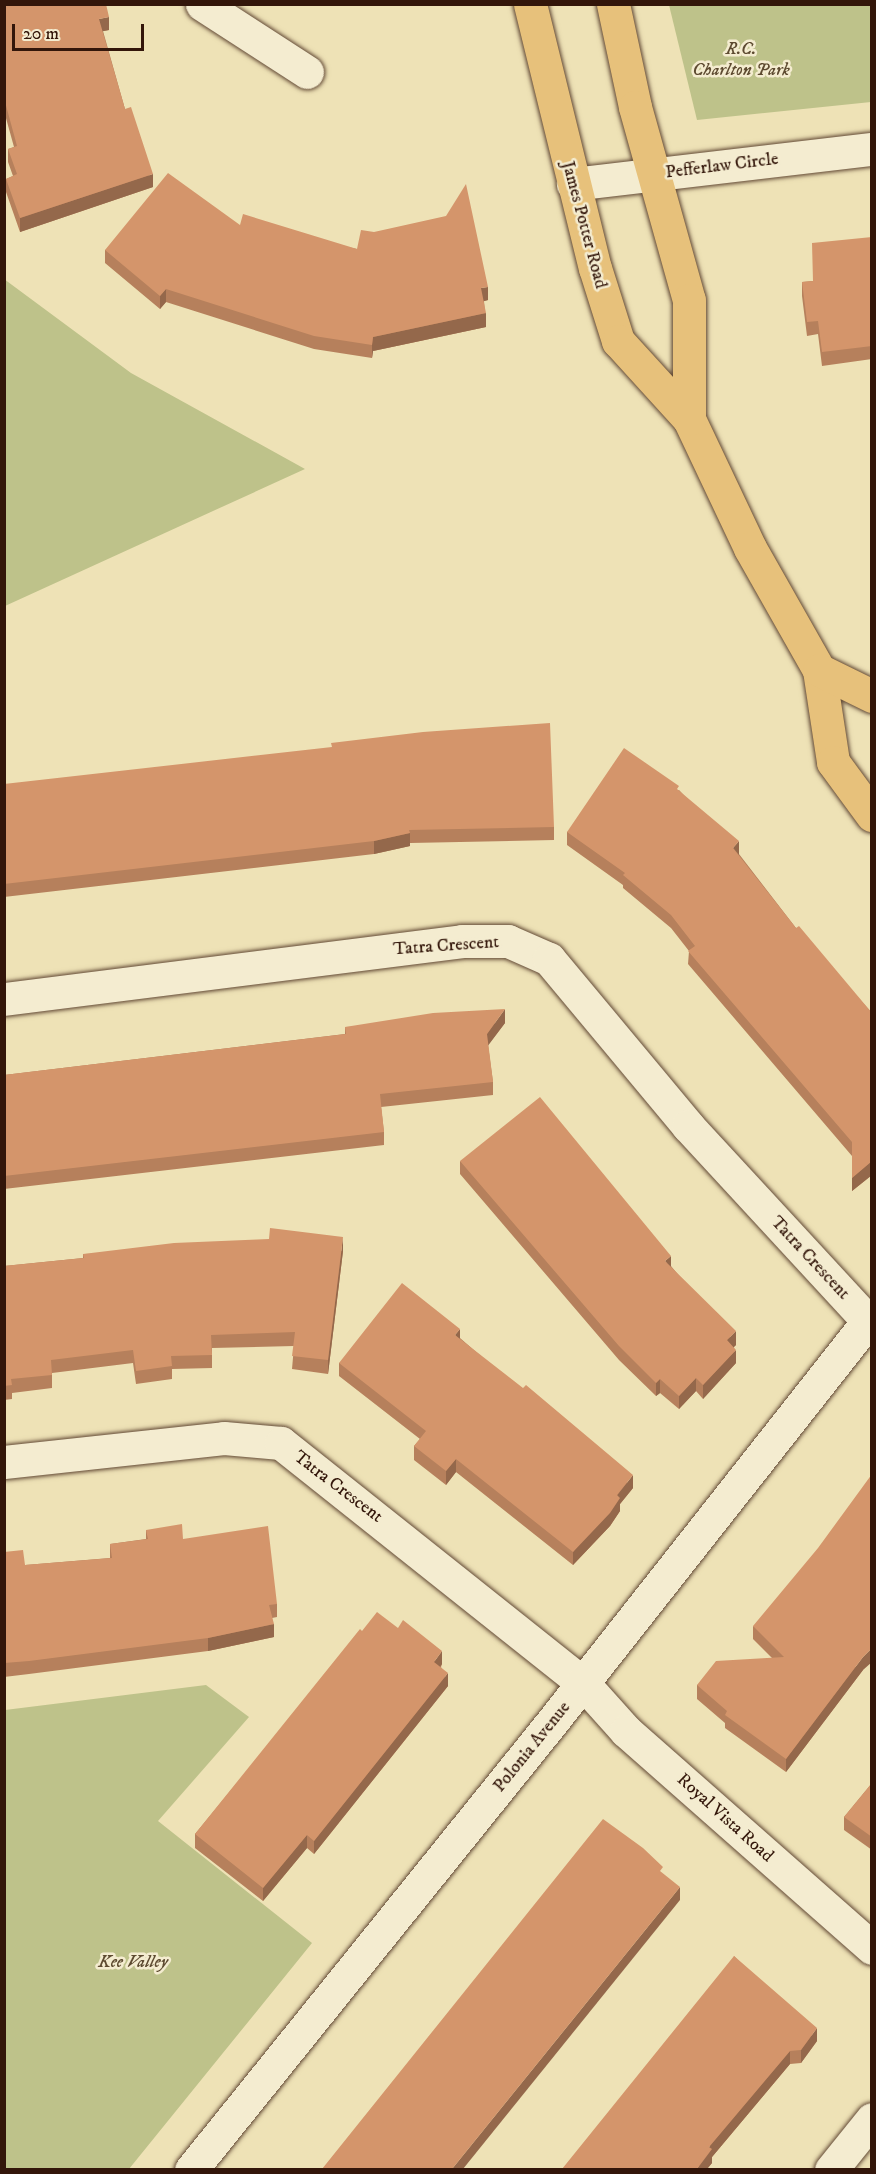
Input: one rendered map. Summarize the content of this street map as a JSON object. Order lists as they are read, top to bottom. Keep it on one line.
{"streets":{"main road":["James Potter Road"],"street":["Pefferlaw Circle","Tatra Crescent","Polonia Avenue","Royal Vista Road"]},"crossings":[["Pefferlaw Circle","James Potter Road"],["Tatra Crescent","Polonia Avenue"],["Tatra Crescent","Royal Vista Road"],["Polonia Avenue","Royal Vista Road"]],"parks":["R.C. Charlton Park","Kee Valley"],"scale_bar":"20 m"}
